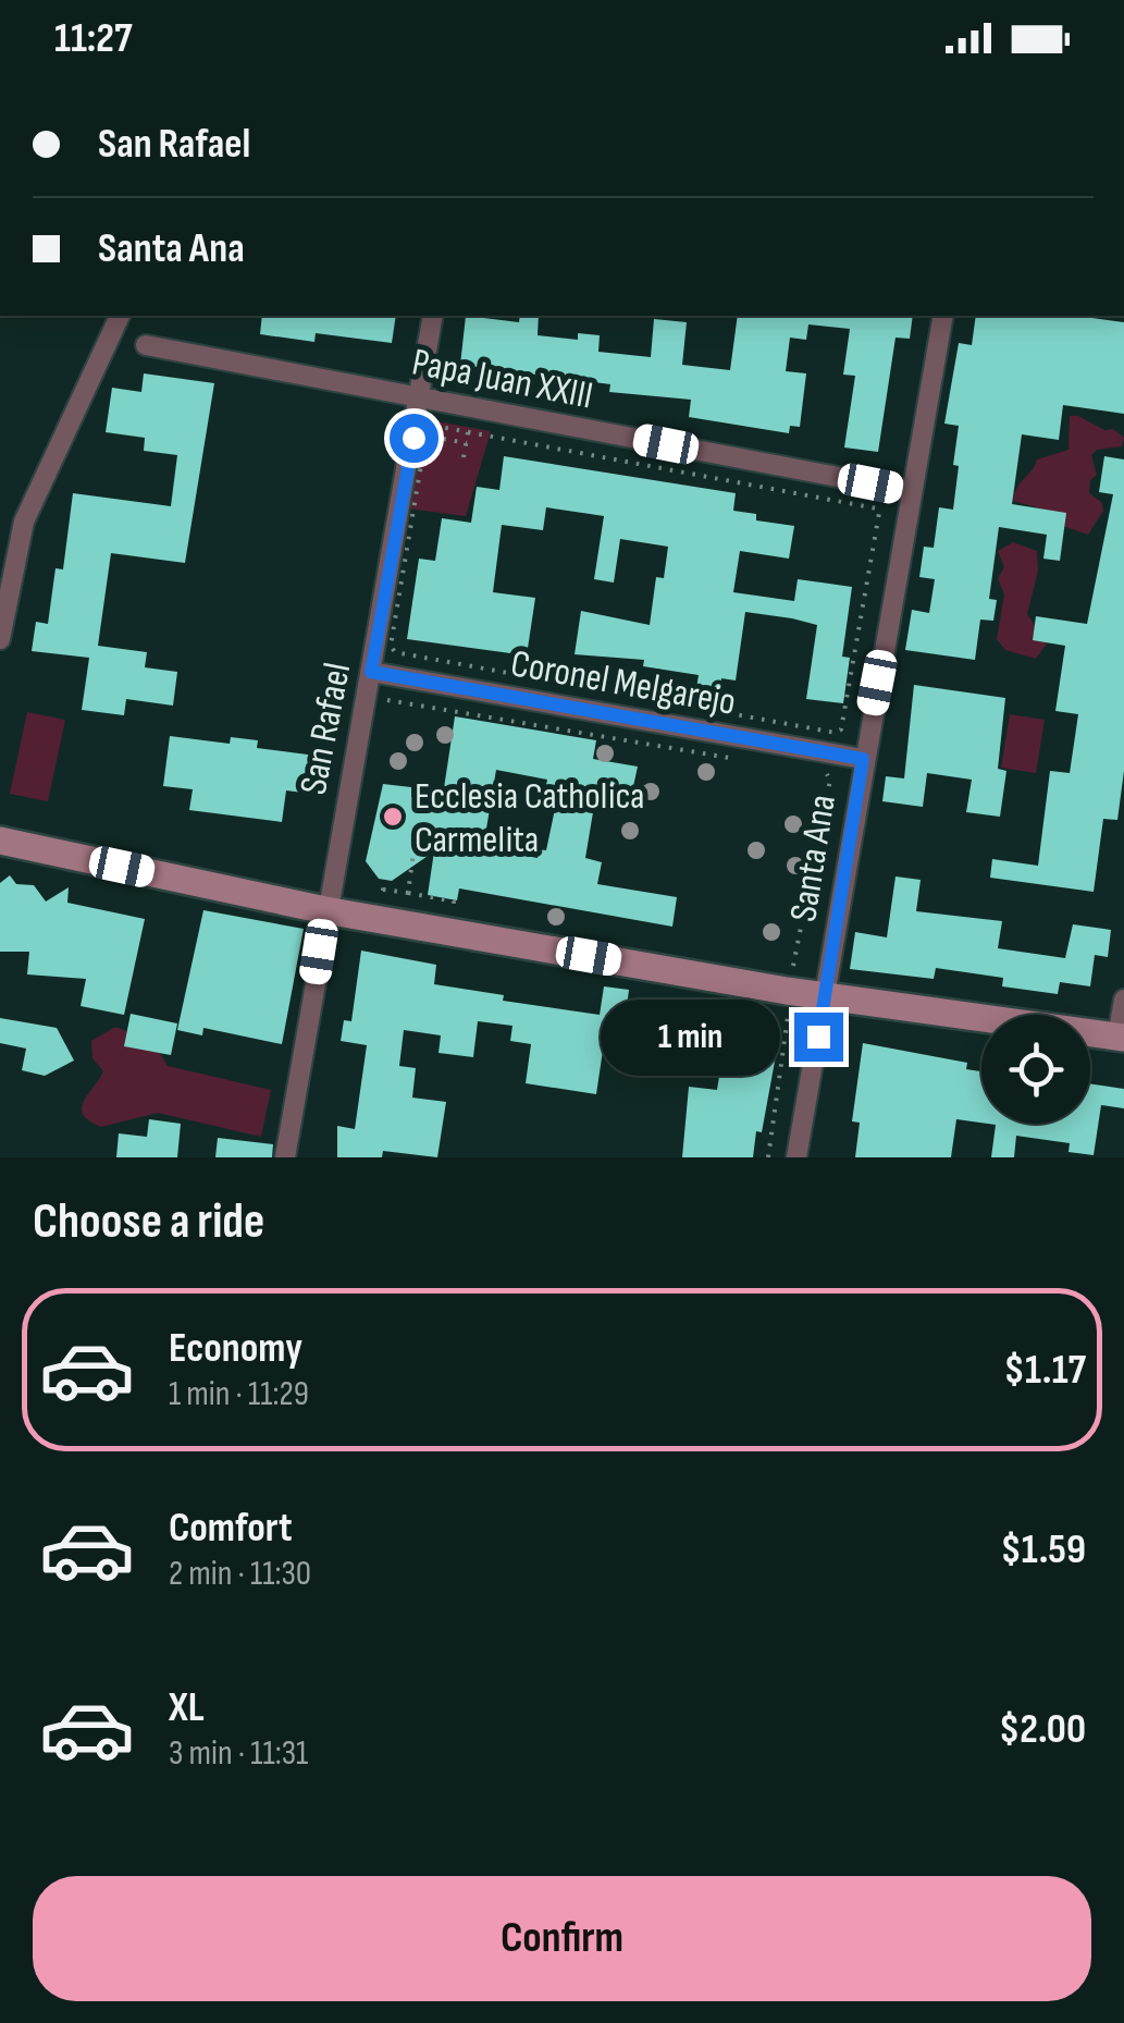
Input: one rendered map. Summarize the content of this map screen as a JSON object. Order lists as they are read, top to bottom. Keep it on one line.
{"streets":{"street":["Papa Juan XXIII","Coronel Melgarejo","San Rafael","Santa Ana"]},"crossings":[["Papa Juan XXIII","San Rafael"],["Papa Juan XXIII","Santa Ana"],["Coronel Melgarejo","San Rafael"],["Coronel Melgarejo","Santa Ana"]],"places":["Ecclesia Catholica Carmelita"],"page":{"status":"11:27","banner":["San Rafael","Santa Ana"],"bubble":"1 min","heading":"Choose a ride","list":[{"name":"Economy","note":"1 min · 11:29","value":"$1.17"},{"name":"Comfort","note":"2 min · 11:30","value":"$1.59"},{"name":"XL","note":"3 min · 11:31","value":"$2.00"}],"buttons":"Confirm"}}
